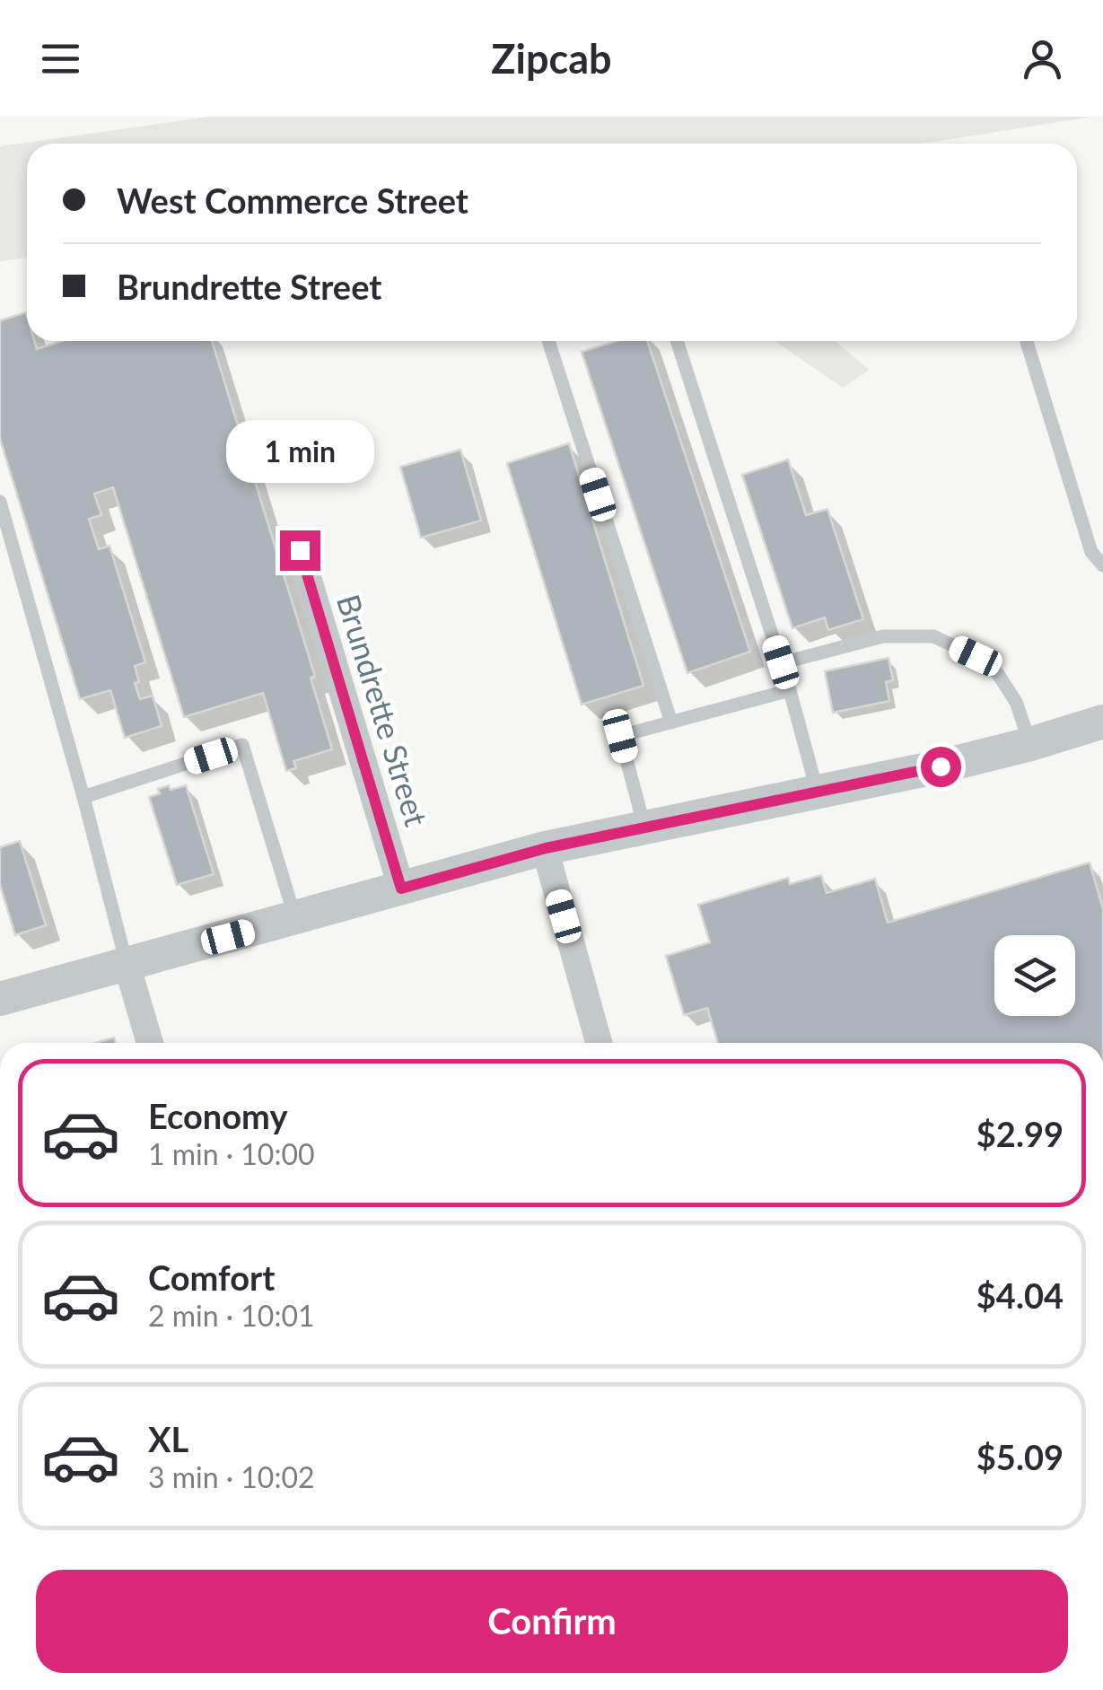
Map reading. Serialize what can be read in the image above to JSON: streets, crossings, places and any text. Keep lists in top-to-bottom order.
{
  "streets": {
    "street": ["Brundrette Street"]
  },
  "page": {
    "header": "Zipcab",
    "banner": ["West Commerce Street", "Brundrette Street"],
    "bubble": "1 min",
    "list": [
      {
        "name": "Economy",
        "note": "1 min · 10:00",
        "value": "$2.99"
      },
      {
        "name": "Comfort",
        "note": "2 min · 10:01",
        "value": "$4.04"
      },
      {
        "name": "XL",
        "note": "3 min · 10:02",
        "value": "$5.09"
      }
    ],
    "buttons": "Confirm"
  }
}
